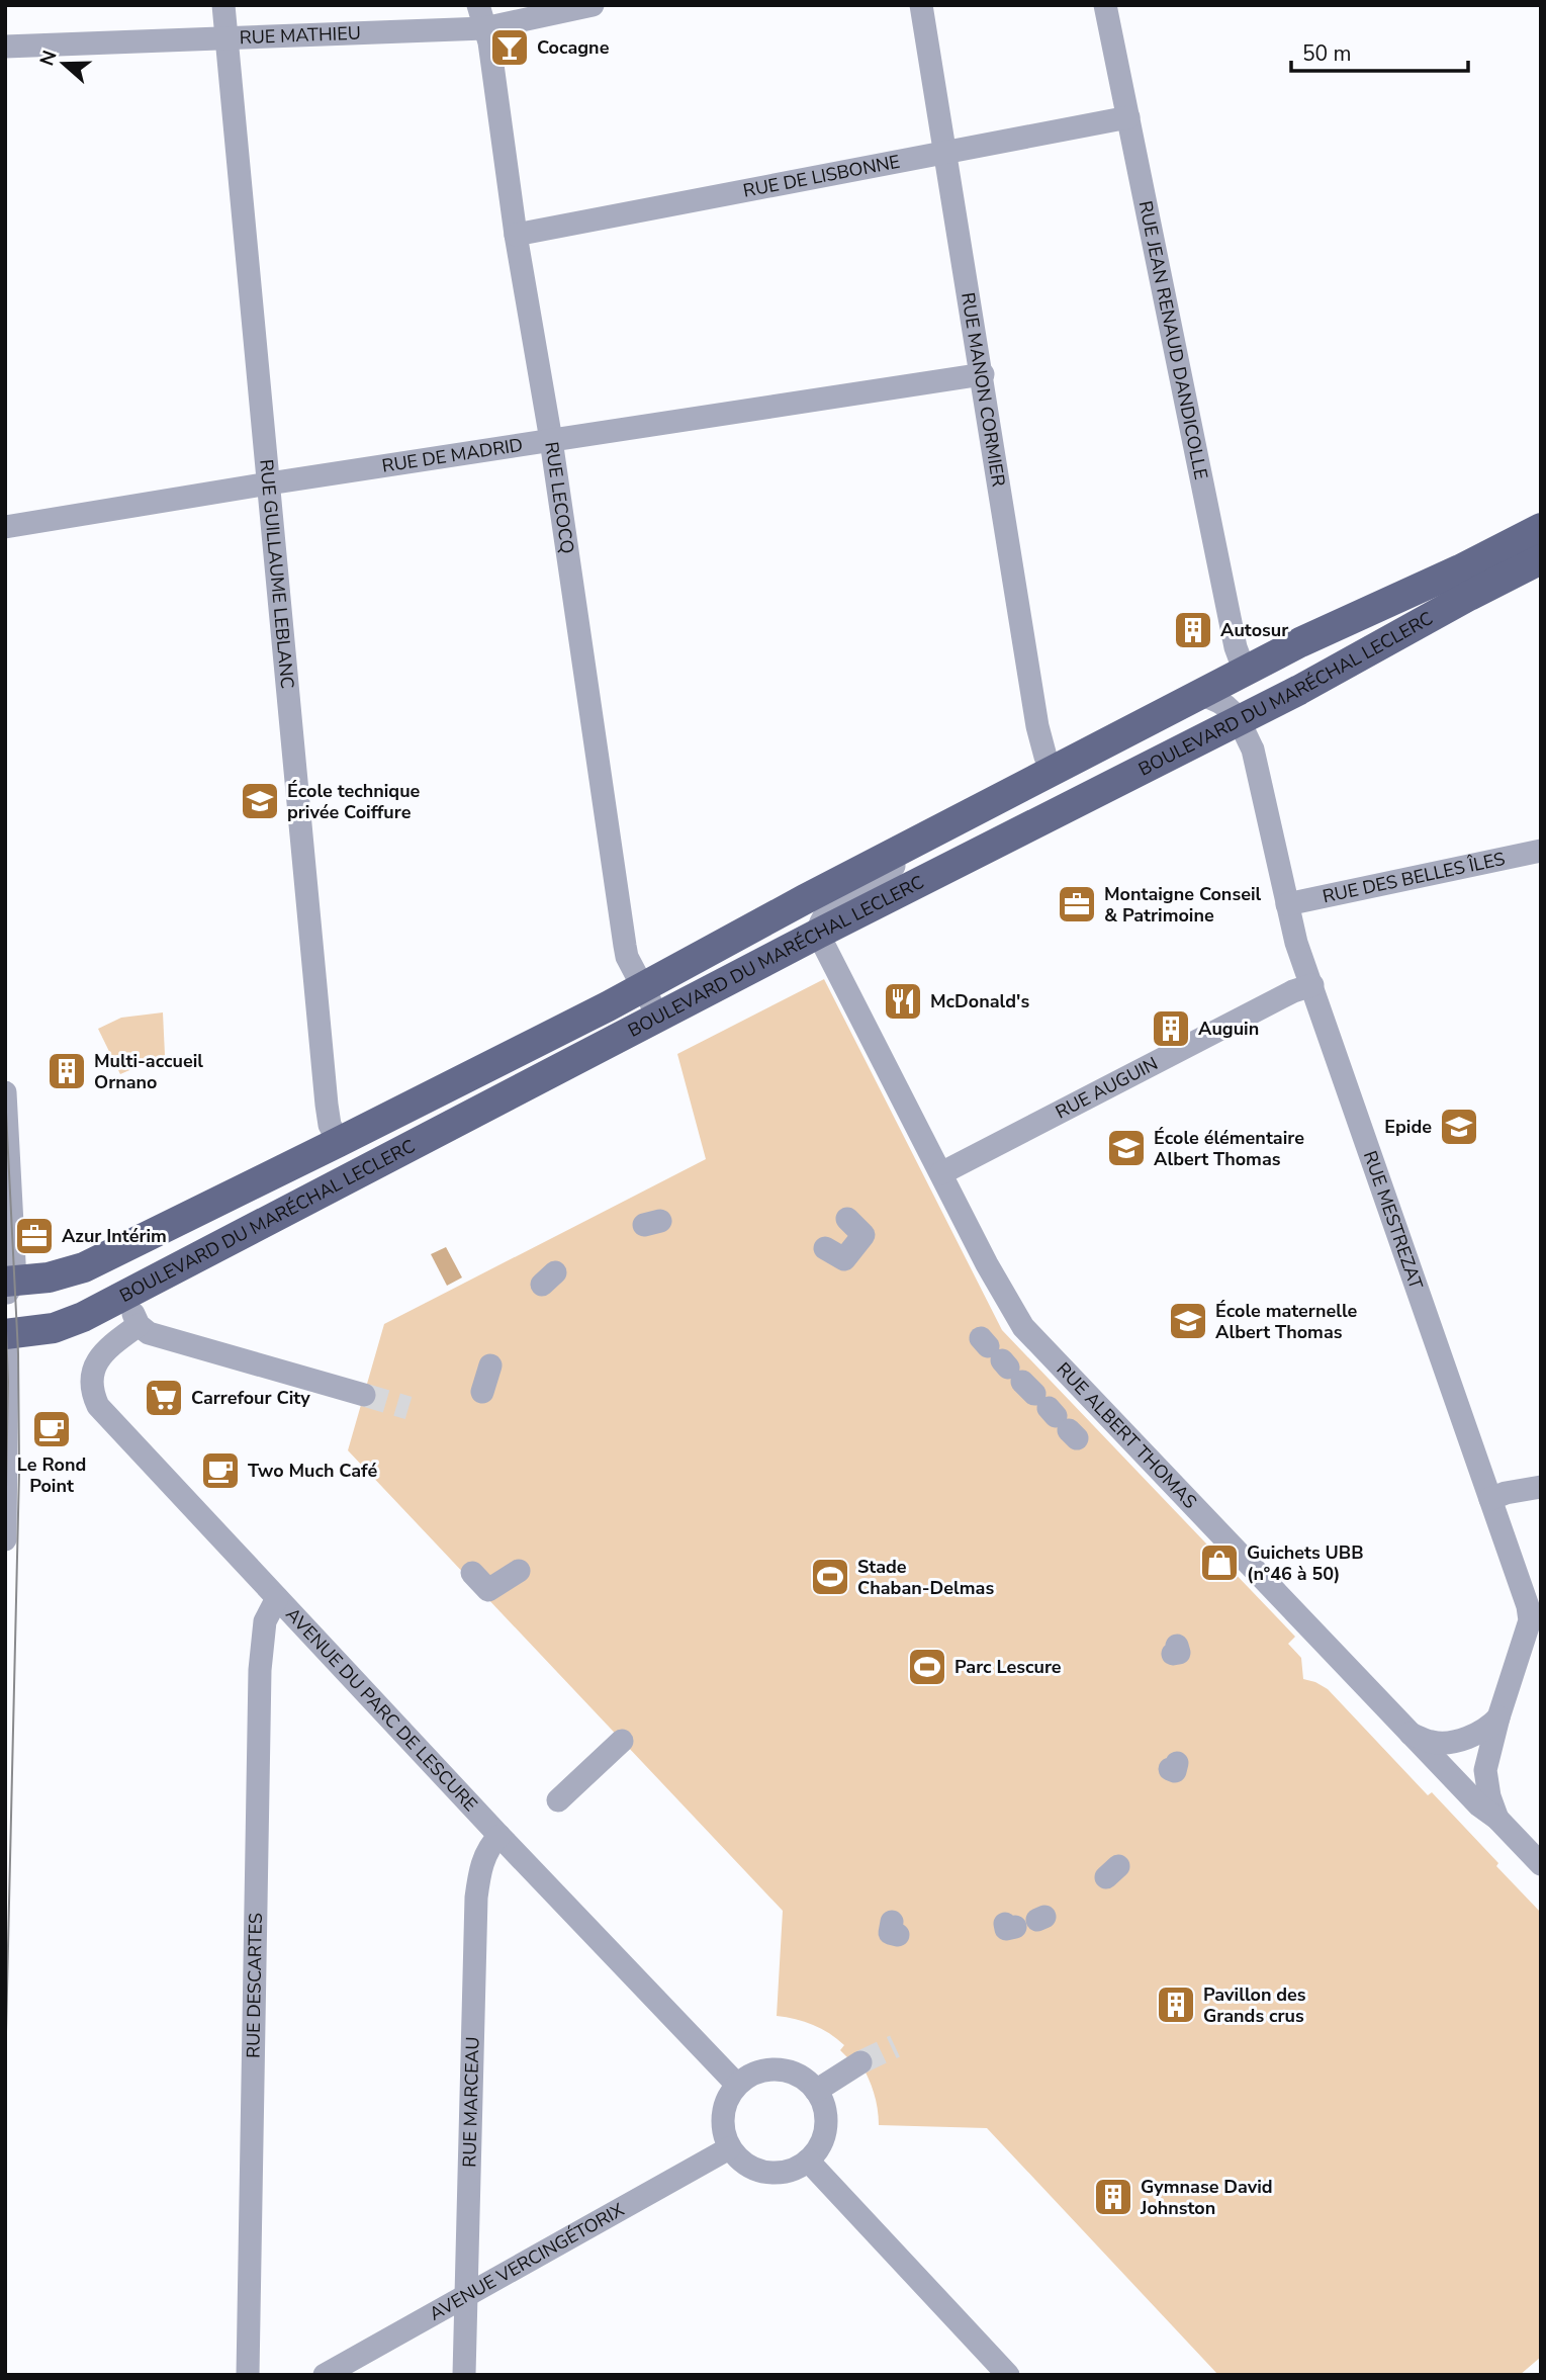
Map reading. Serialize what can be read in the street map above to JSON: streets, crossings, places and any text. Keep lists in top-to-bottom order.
{
  "streets": {
    "main road": ["BOULEVARD DU MARÉCHAL LECLERC"],
    "street": [
      "RUE MATHIEU",
      "RUE DE LISBONNE",
      "RUE JEAN RENAUD DANDICOLLE",
      "RUE MANON CORMIER",
      "RUE DE MADRID",
      "RUE LECOCQ",
      "RUE GUILLAUME LEBLANC",
      "RUE DES BELLES ÎLES",
      "RUE AUGUIN",
      "RUE MESTREZAT",
      "RUE ALBERT THOMAS",
      "AVENUE DU PARC DE LESCURE",
      "RUE DESCARTES",
      "RUE MARCEAU",
      "AVENUE VERCINGÉTORIX"
    ]
  },
  "crossings": [
    ["RUE MATHIEU", "RUE LECOCQ"],
    ["RUE MATHIEU", "RUE GUILLAUME LEBLANC"],
    ["RUE DE LISBONNE", "RUE JEAN RENAUD DANDICOLLE"],
    ["RUE DE LISBONNE", "RUE MANON CORMIER"],
    ["RUE DE LISBONNE", "RUE LECOCQ"],
    ["RUE JEAN RENAUD DANDICOLLE", "BOULEVARD DU MARÉCHAL LECLERC"],
    ["RUE MANON CORMIER", "RUE DE MADRID"],
    ["RUE MANON CORMIER", "BOULEVARD DU MARÉCHAL LECLERC"],
    ["RUE DE MADRID", "RUE LECOCQ"],
    ["RUE DE MADRID", "RUE GUILLAUME LEBLANC"],
    ["RUE LECOCQ", "BOULEVARD DU MARÉCHAL LECLERC"],
    ["RUE GUILLAUME LEBLANC", "BOULEVARD DU MARÉCHAL LECLERC"],
    ["BOULEVARD DU MARÉCHAL LECLERC", "RUE MESTREZAT"],
    ["BOULEVARD DU MARÉCHAL LECLERC", "RUE ALBERT THOMAS"],
    ["RUE DES BELLES ÎLES", "RUE MESTREZAT"],
    ["RUE AUGUIN", "RUE MESTREZAT"],
    ["RUE AUGUIN", "RUE ALBERT THOMAS"],
    ["RUE MESTREZAT", "RUE ALBERT THOMAS"],
    ["AVENUE DU PARC DE LESCURE", "RUE DESCARTES"],
    ["AVENUE DU PARC DE LESCURE", "RUE MARCEAU"],
    ["AVENUE DU PARC DE LESCURE", "AVENUE VERCINGÉTORIX"],
    ["RUE MARCEAU", "AVENUE VERCINGÉTORIX"]
  ],
  "places": {
    "bar": ["Cocagne"],
    "building": [
      "Autosur",
      "Auguin",
      "Multi-accueil Ornano",
      "Pavillon des Grands crus",
      "Gymnase David Johnston"
    ],
    "school or university": [
      "École technique privée Coiffure",
      "Epide",
      "École élémentaire Albert Thomas",
      "École maternelle Albert Thomas"
    ],
    "office": ["Montaigne Conseil & Patrimoine", "Azur Intérim"],
    "restaurant": ["McDonald's"],
    "supermarket": ["Carrefour City"],
    "cafe": ["Le Rond Point", "Two Much Café"],
    "shop": ["Guichets UBB (n°46 à 50)"],
    "sports": ["Stade Chaban-Delmas", "Parc Lescure"]
  },
  "scale_bar": "50 m",
  "north": "left"
}
